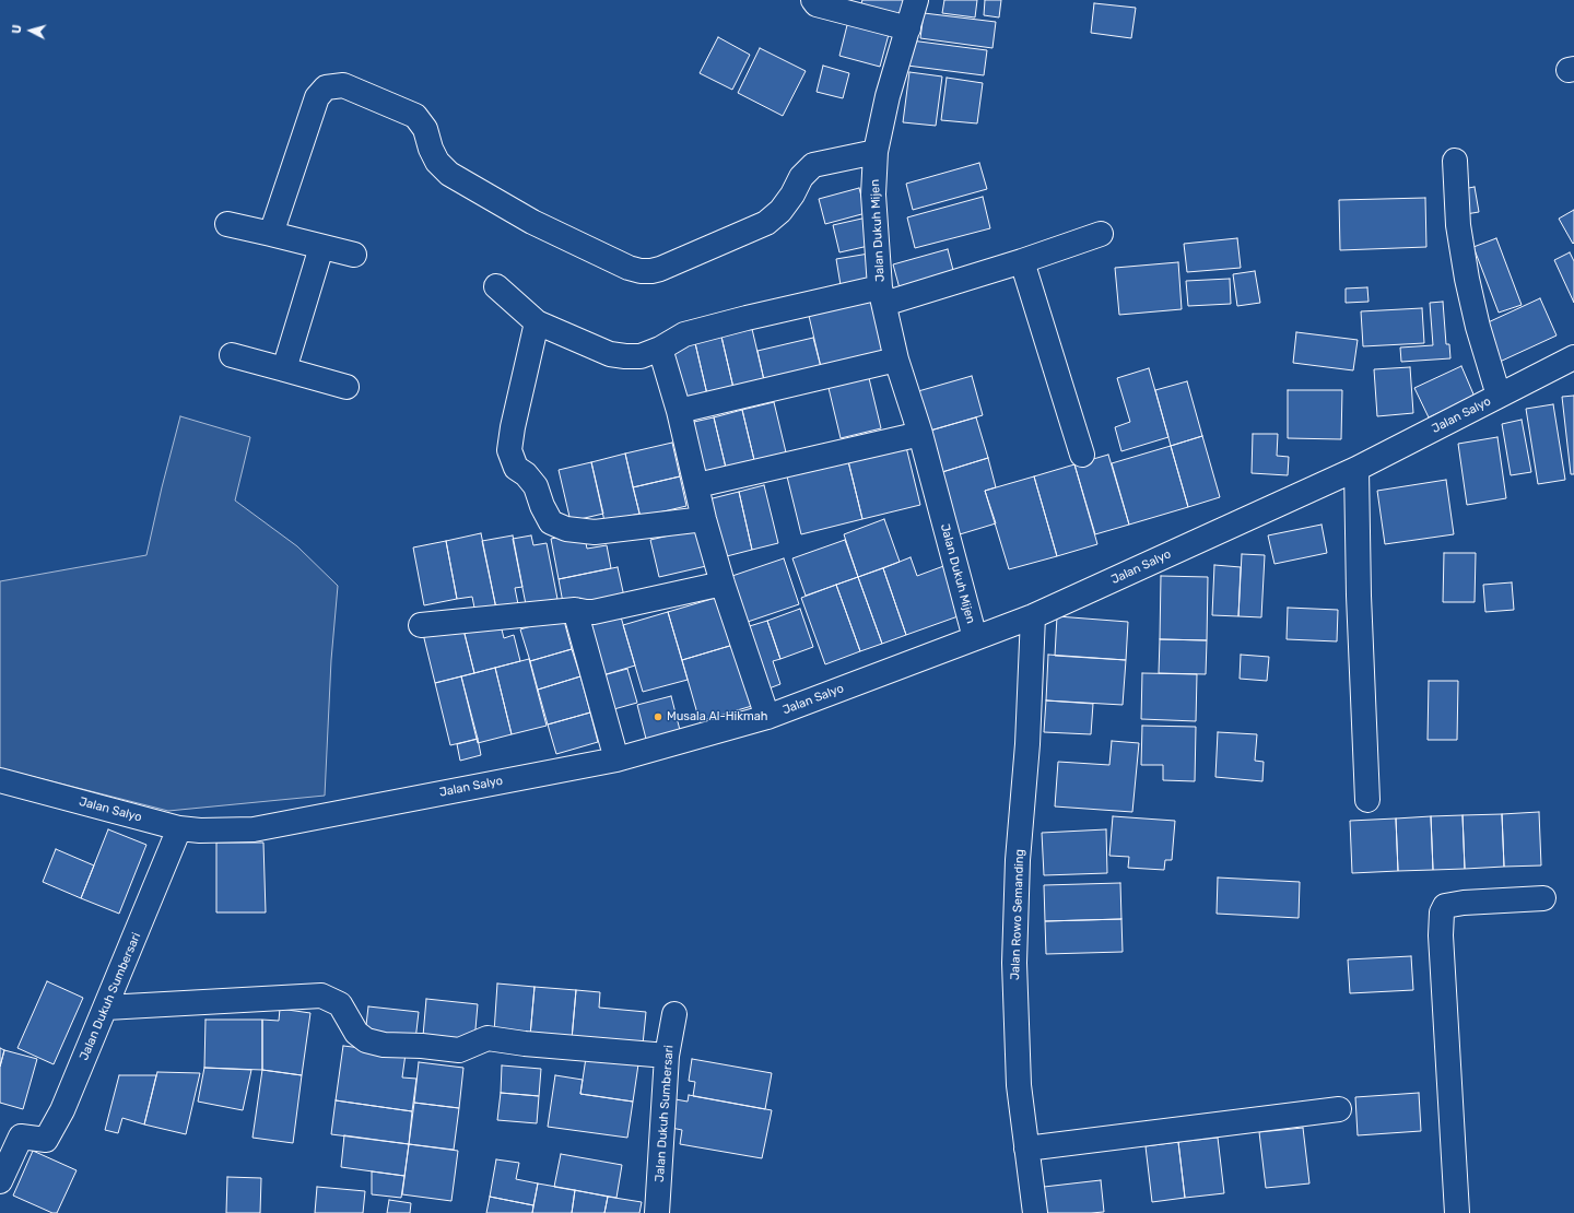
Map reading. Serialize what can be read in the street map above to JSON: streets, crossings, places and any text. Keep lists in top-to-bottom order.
{
  "streets": {
    "street": [
      "Jalan Dukuh Mijen",
      "Jalan Salyo",
      "Jalan Rowo Semanding",
      "Jalan Dukuh Sumbersari"
    ]
  },
  "crossings": [
    ["Jalan Dukuh Mijen", "Jalan Salyo"],
    ["Jalan Salyo", "Jalan Rowo Semanding"],
    ["Jalan Salyo", "Jalan Dukuh Sumbersari"]
  ],
  "places": ["Musala Al-Hikmah"],
  "north": "left"
}
